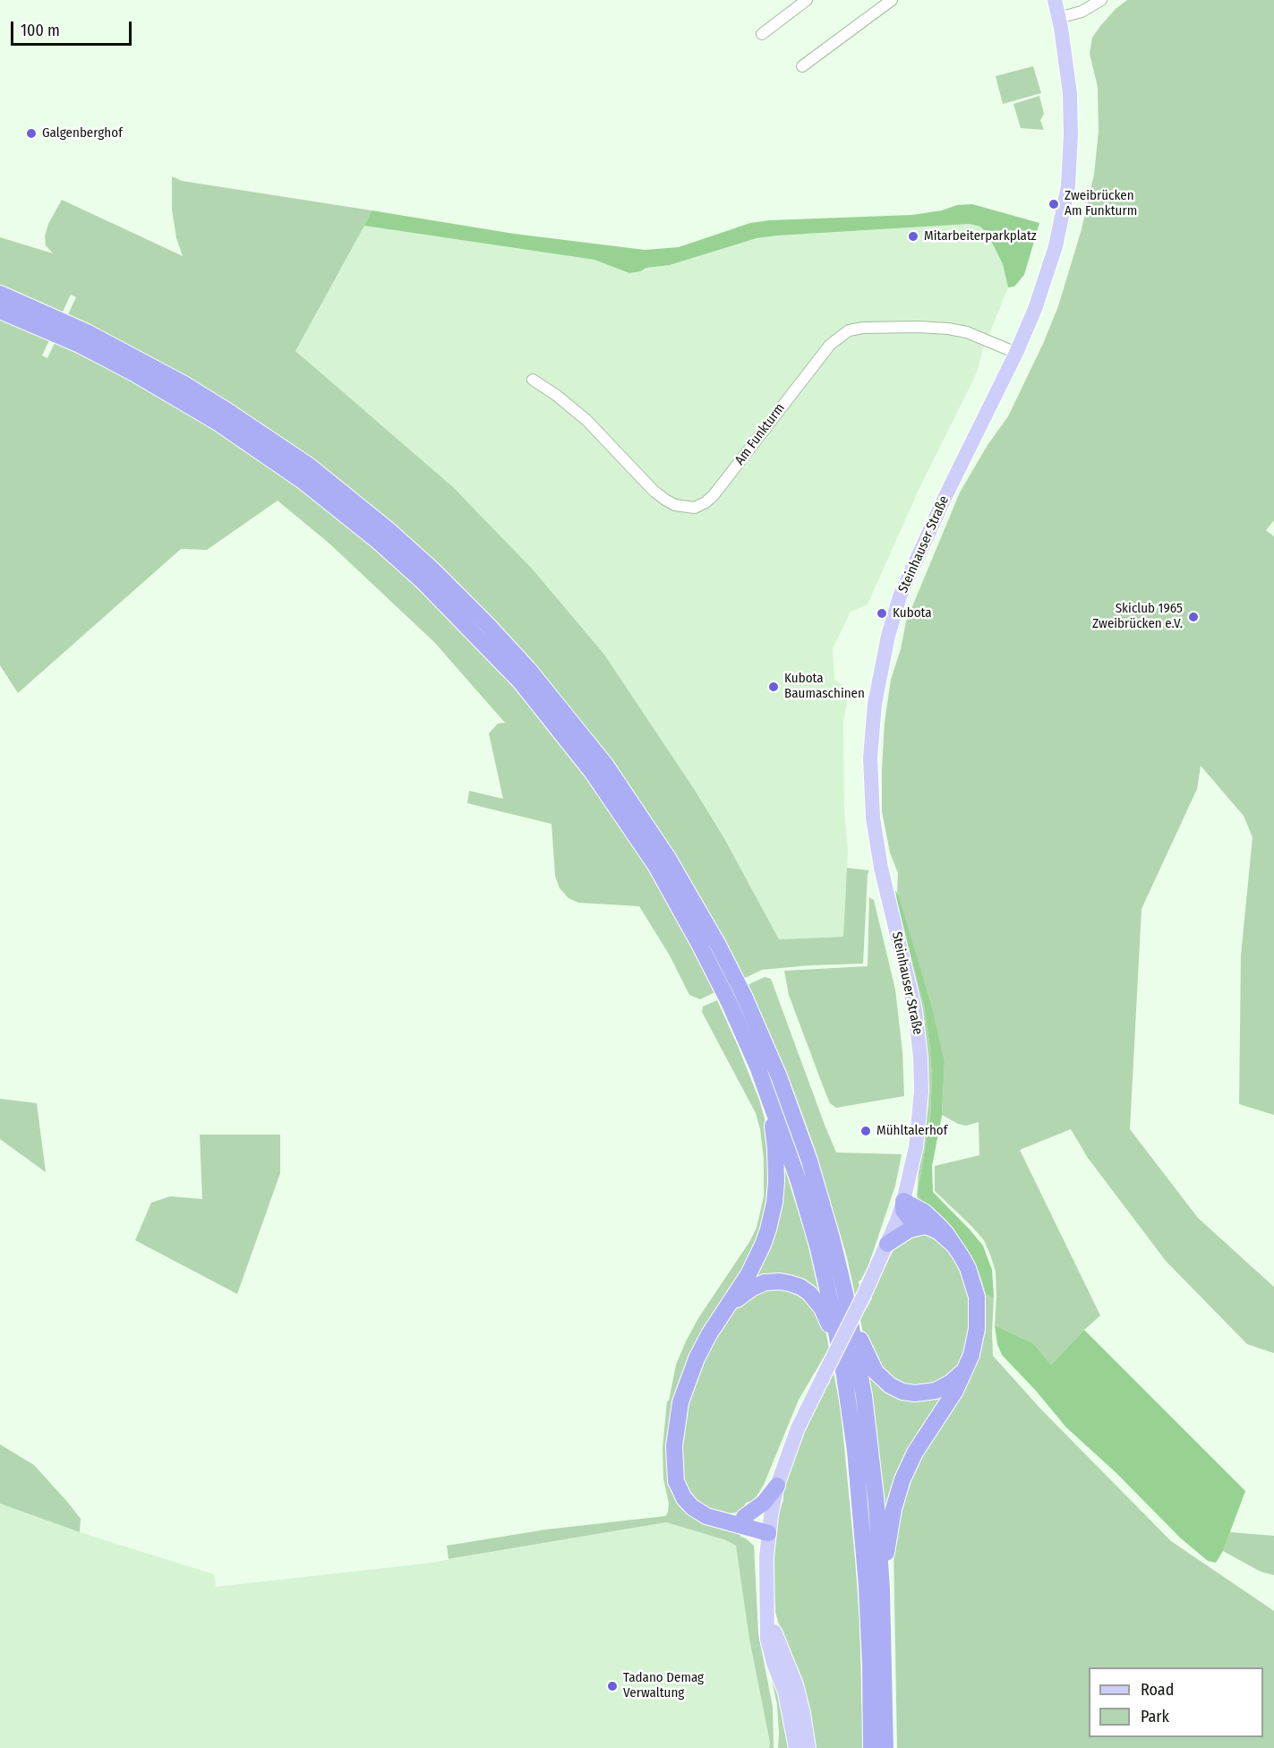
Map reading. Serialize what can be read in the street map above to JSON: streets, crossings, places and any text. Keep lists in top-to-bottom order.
{
  "streets": {
    "main road": ["Steinhauser Straße"],
    "street": ["Am Funkturm"]
  },
  "crossings": [
    ["Am Funkturm", "Steinhauser Straße"]
  ],
  "places": [
    "Galgenberghof",
    "Zweibrücken Am Funkturm",
    "Mitarbeiterparkplatz",
    "Kubota",
    "Skiclub 1965 Zweibrücken e.V.",
    "Kubota Baumaschinen",
    "Mühltalerhof",
    "Tadano Demag Verwaltung"
  ],
  "legend": ["Road", "Park"],
  "scale_bar": "100 m"
}
